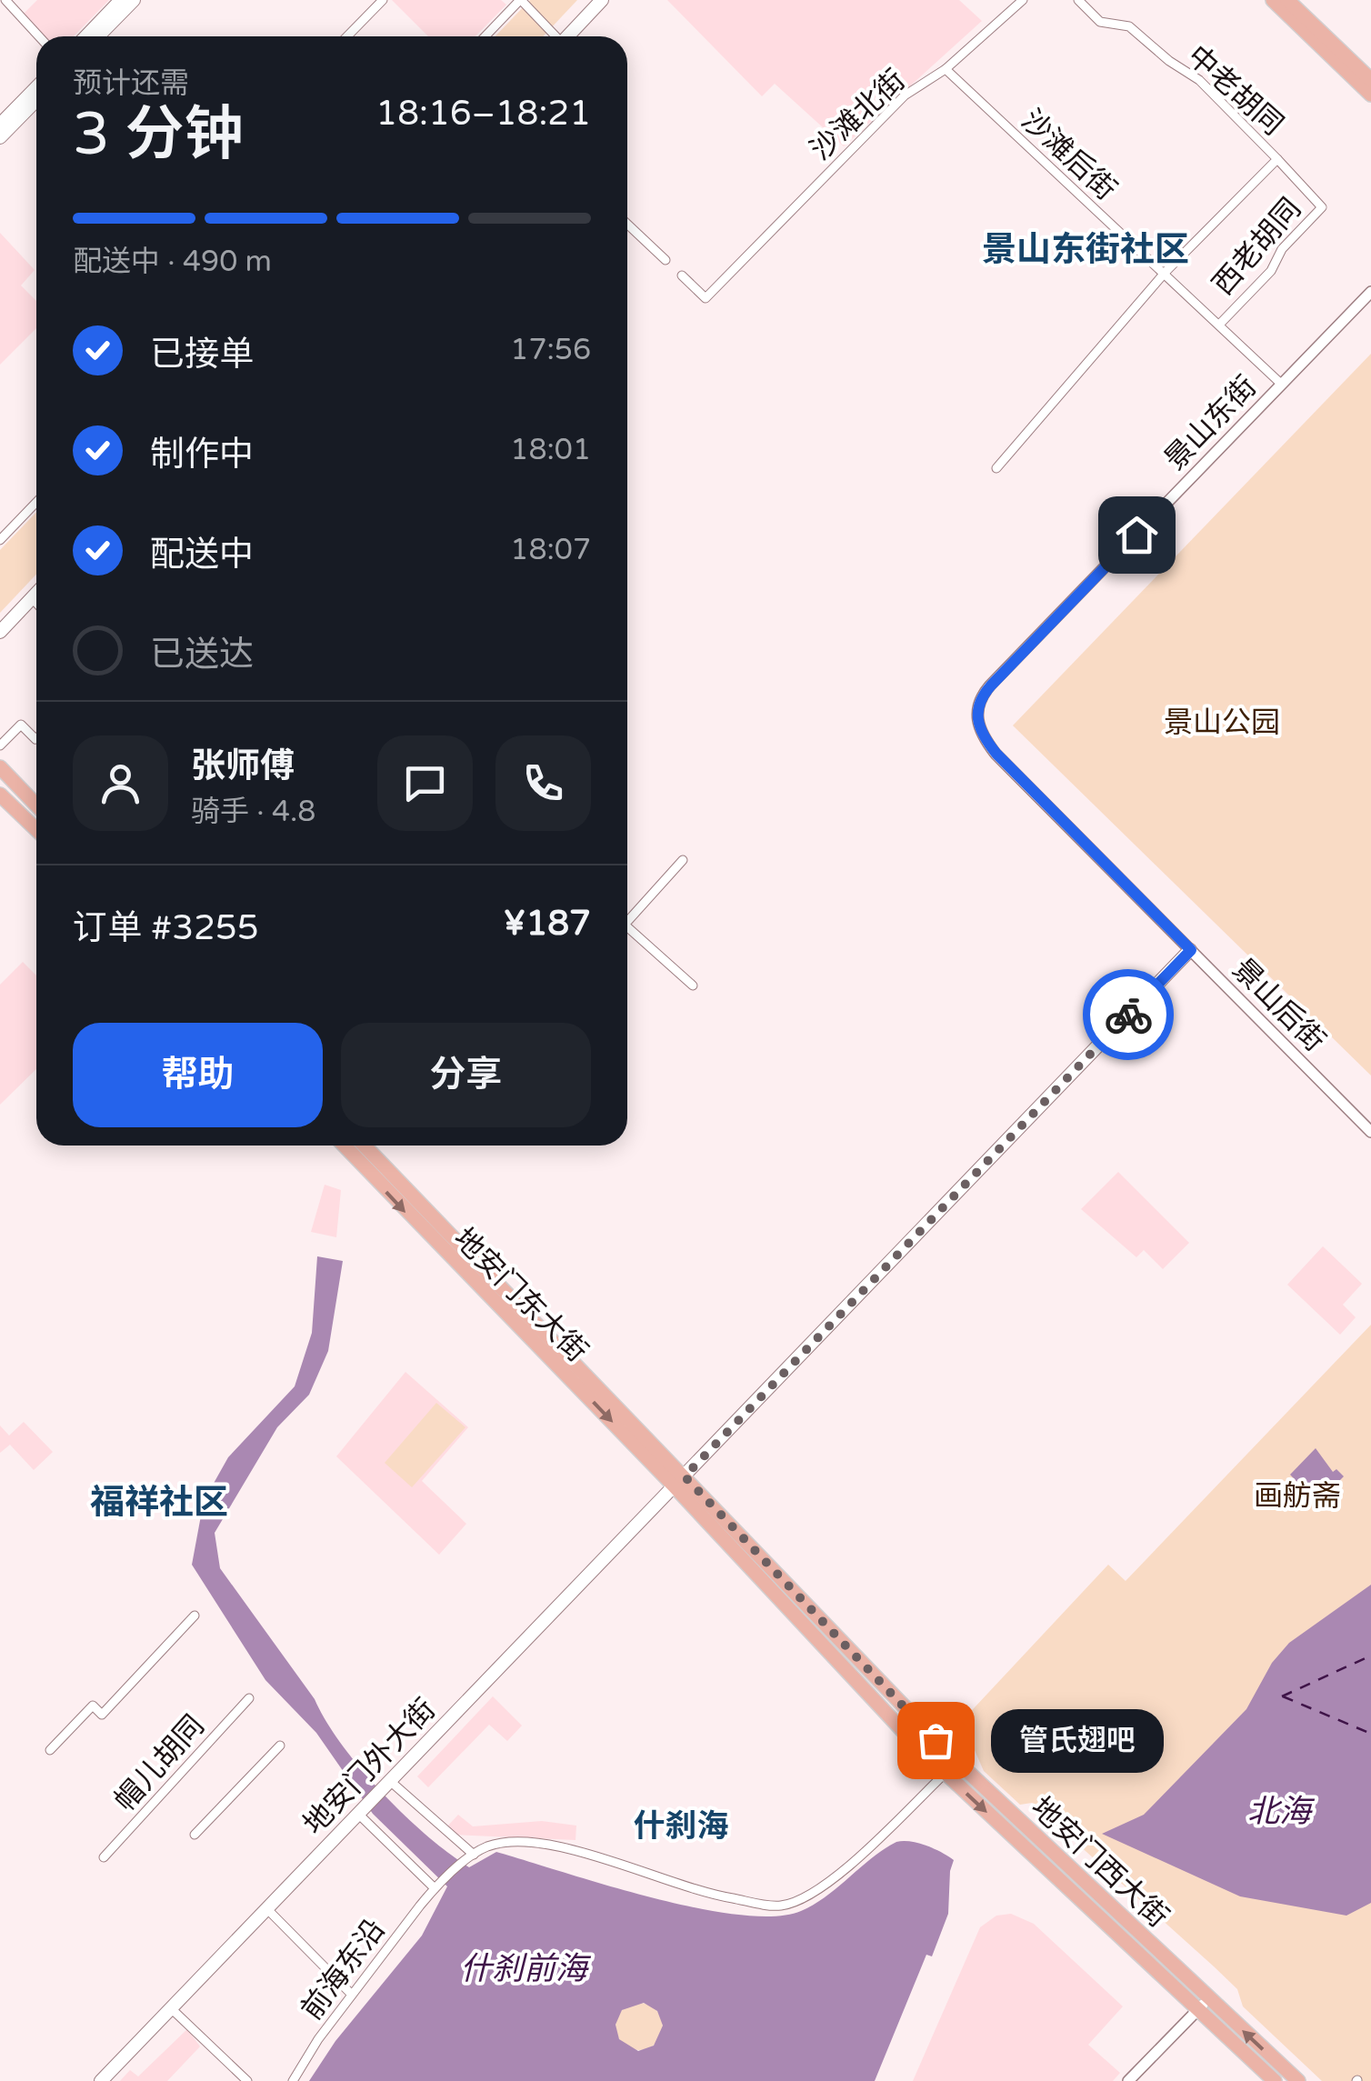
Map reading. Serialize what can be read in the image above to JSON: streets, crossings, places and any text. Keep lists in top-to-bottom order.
{
  "streets": {
    "main road": ["地安门东大街", "地安门外大街", "地安门西大街"],
    "street": [
      "中老胡同",
      "沙滩北街",
      "沙滩后街",
      "西老胡同",
      "景山东街",
      "景山后街",
      "帽儿胡同",
      "前海东沿"
    ]
  },
  "crossings": [
    ["中老胡同", "沙滩后街"],
    ["中老胡同", "西老胡同"],
    ["沙滩北街", "沙滩后街"],
    ["沙滩后街", "西老胡同"],
    ["沙滩后街", "景山东街"],
    ["景山东街", "景山后街"],
    ["景山后街", "地安门外大街"],
    ["地安门东大街", "地安门外大街"],
    ["地安门东大街", "地安门西大街"],
    ["地安门外大街", "地安门西大街"]
  ],
  "districts": ["景山东街社区", "福祥社区", "什刹海"],
  "water": ["北海", "什刹前海"],
  "parks": ["景山公园", "画舫斋"],
  "places": ["管氏翅吧"],
  "page": {
    "heading": ["3 分钟", "预计还需", "18:16–18:21"],
    "panel": [
      "张师傅",
      "骑手 · 4.8",
      "订单 #3255",
      "¥187"
    ],
    "bar": "配送中 · 490 m",
    "list": [
      ["已接单", "17:56"],
      ["制作中", "18:01"],
      ["配送中", "18:07"],
      "已送达"
    ],
    "buttons": ["帮助", "分享"],
    "bubble": "管氏翅吧"
  }
}
